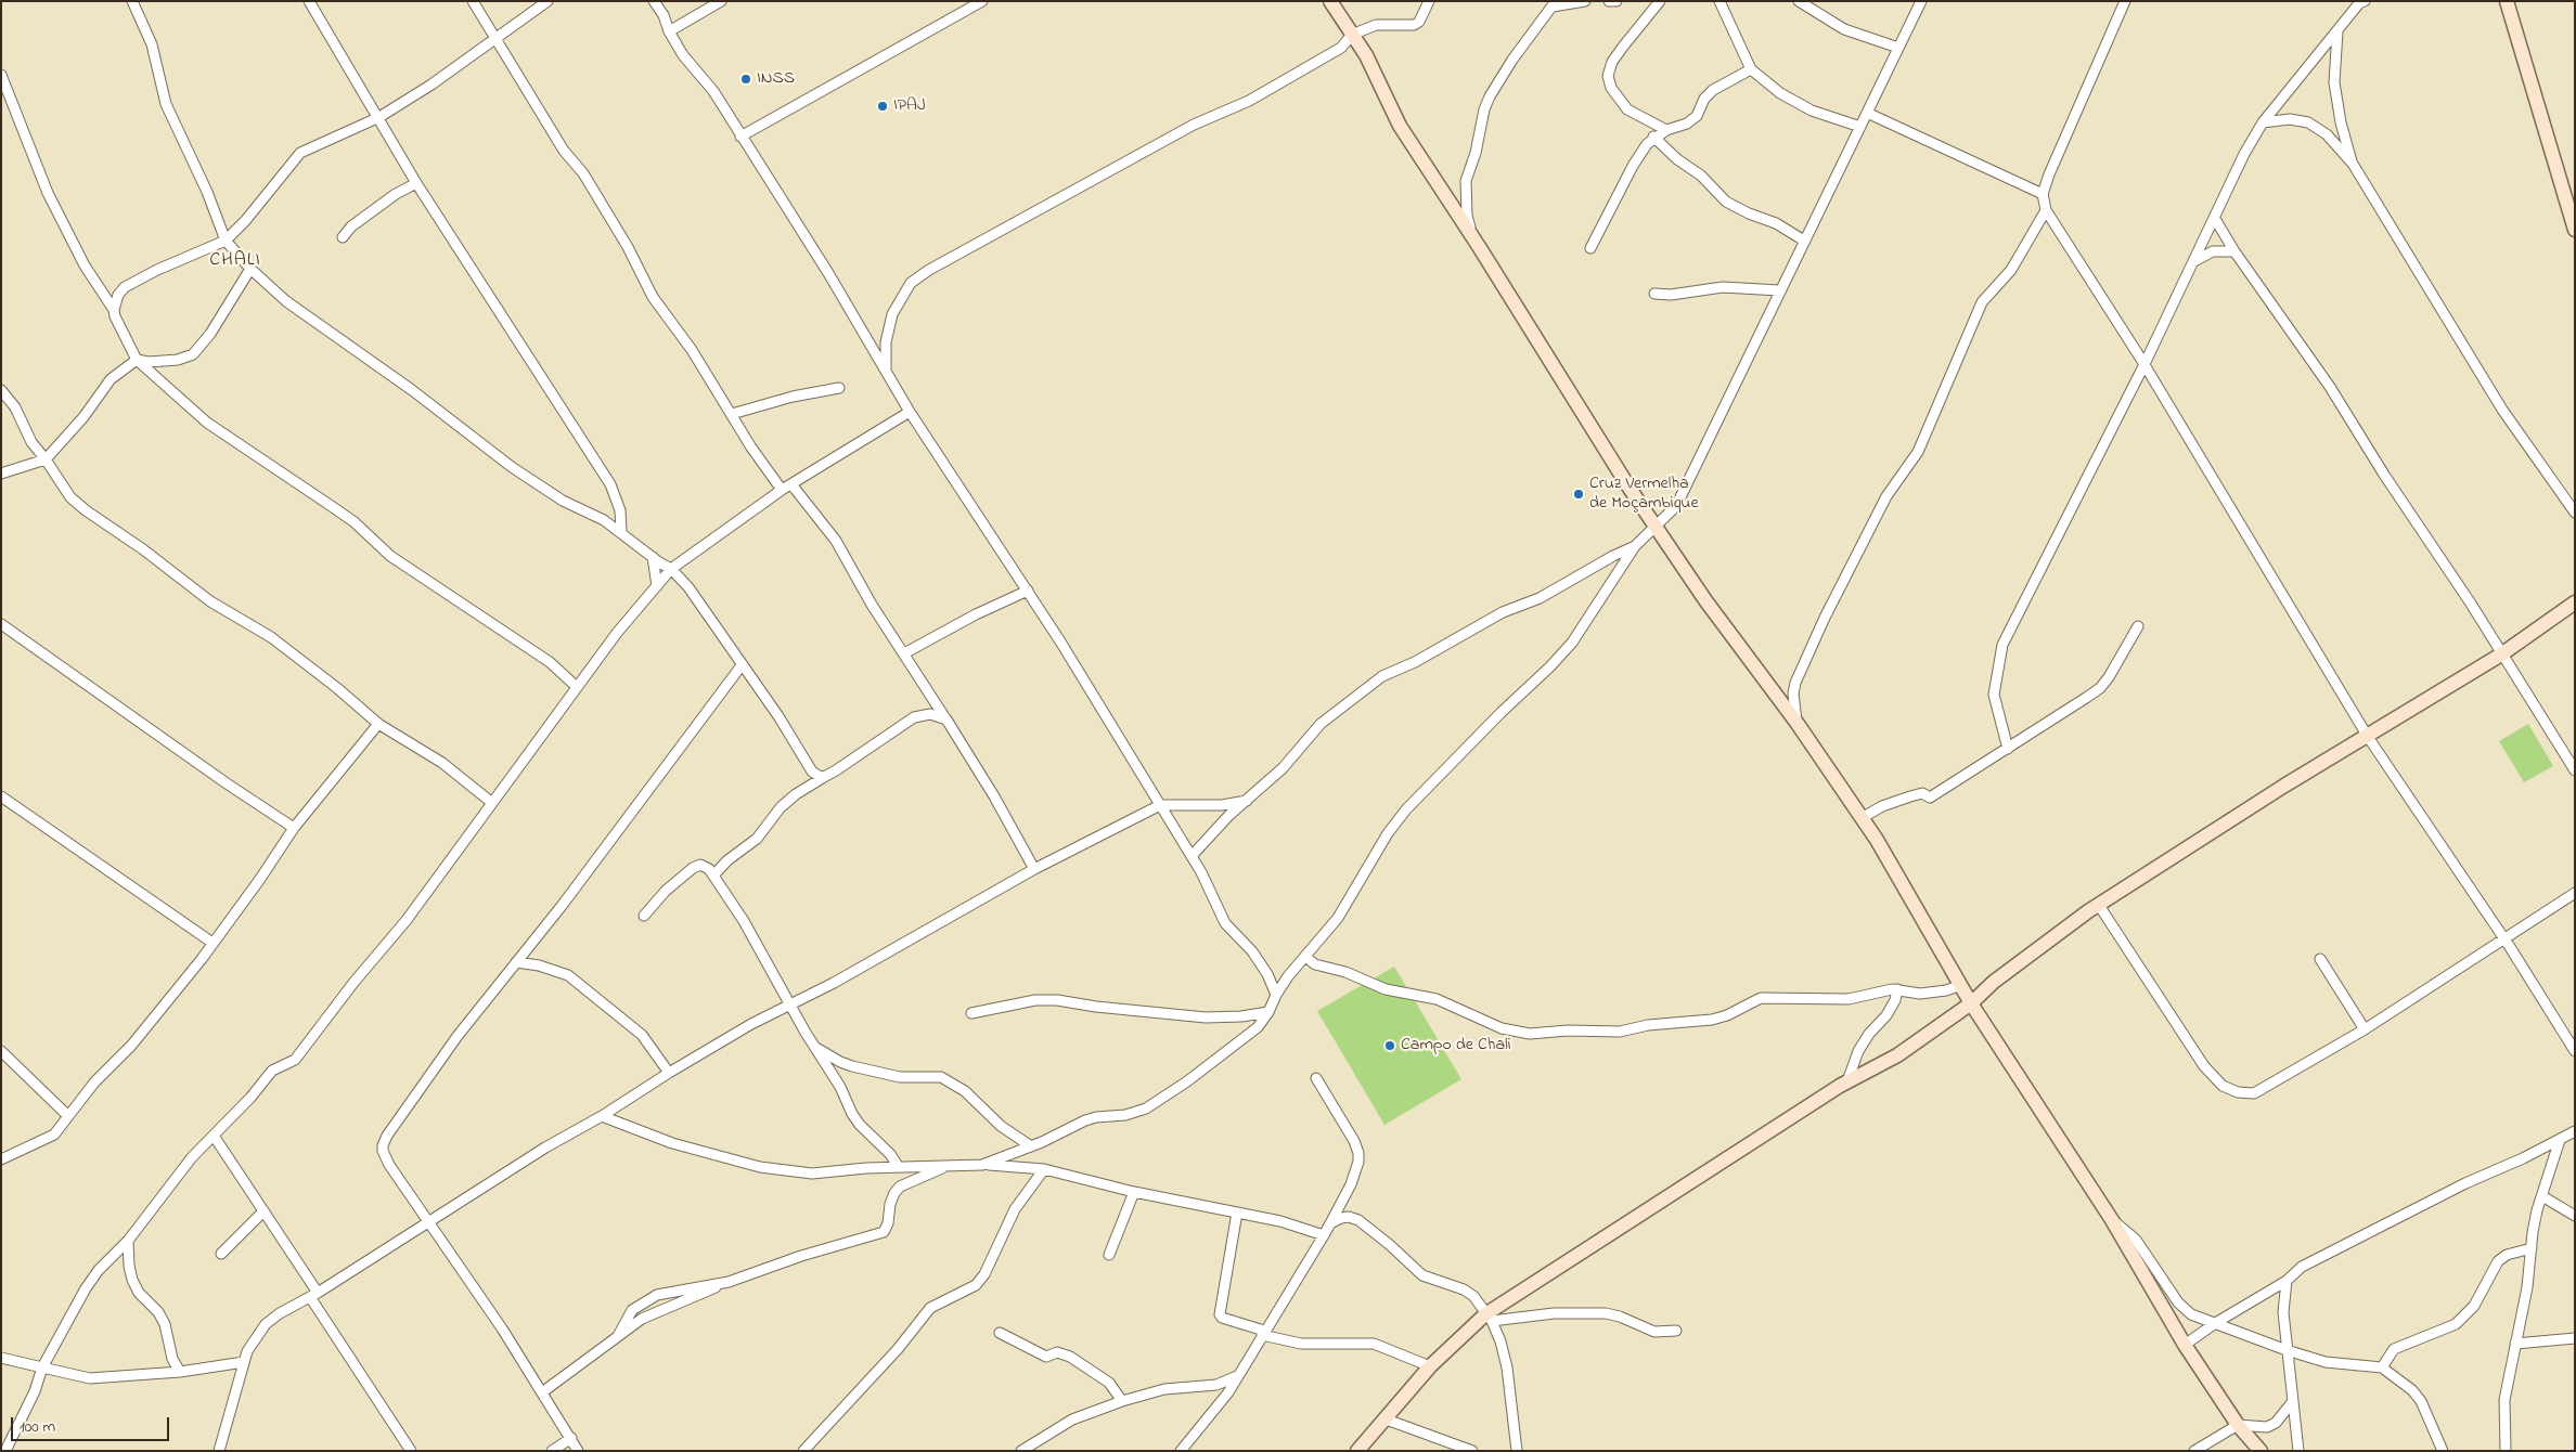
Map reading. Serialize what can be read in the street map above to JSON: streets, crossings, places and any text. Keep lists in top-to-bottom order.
{
  "districts": ["CHALI"],
  "places": [
    "INSS",
    "IPAJ",
    "Cruz Vermelha de Moçambique",
    "Campo de Chali"
  ],
  "scale_bar": "100 m"
}
